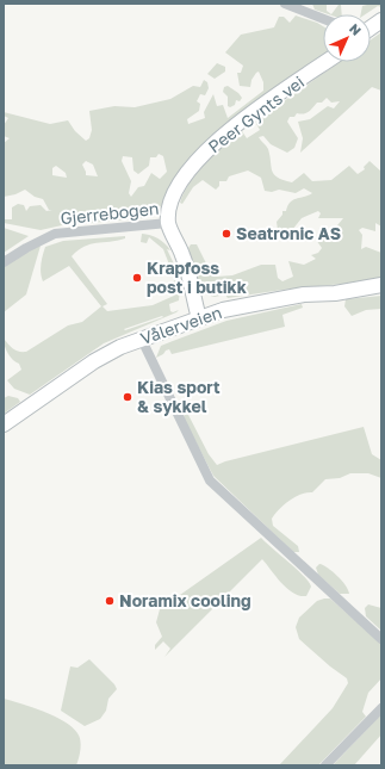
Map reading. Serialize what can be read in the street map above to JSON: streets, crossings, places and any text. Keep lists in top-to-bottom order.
{
  "streets": {
    "street": ["Peer Gynts vei", "Gjerrebogen", "Vålerveien"]
  },
  "crossings": [
    ["Peer Gynts vei", "Gjerrebogen"],
    ["Peer Gynts vei", "Vålerveien"]
  ],
  "places": [
    "Seatronic AS",
    "Krapfoss post i butikk",
    "Kias sport & sykkel",
    "Noramix cooling"
  ],
  "north": "top right"
}
